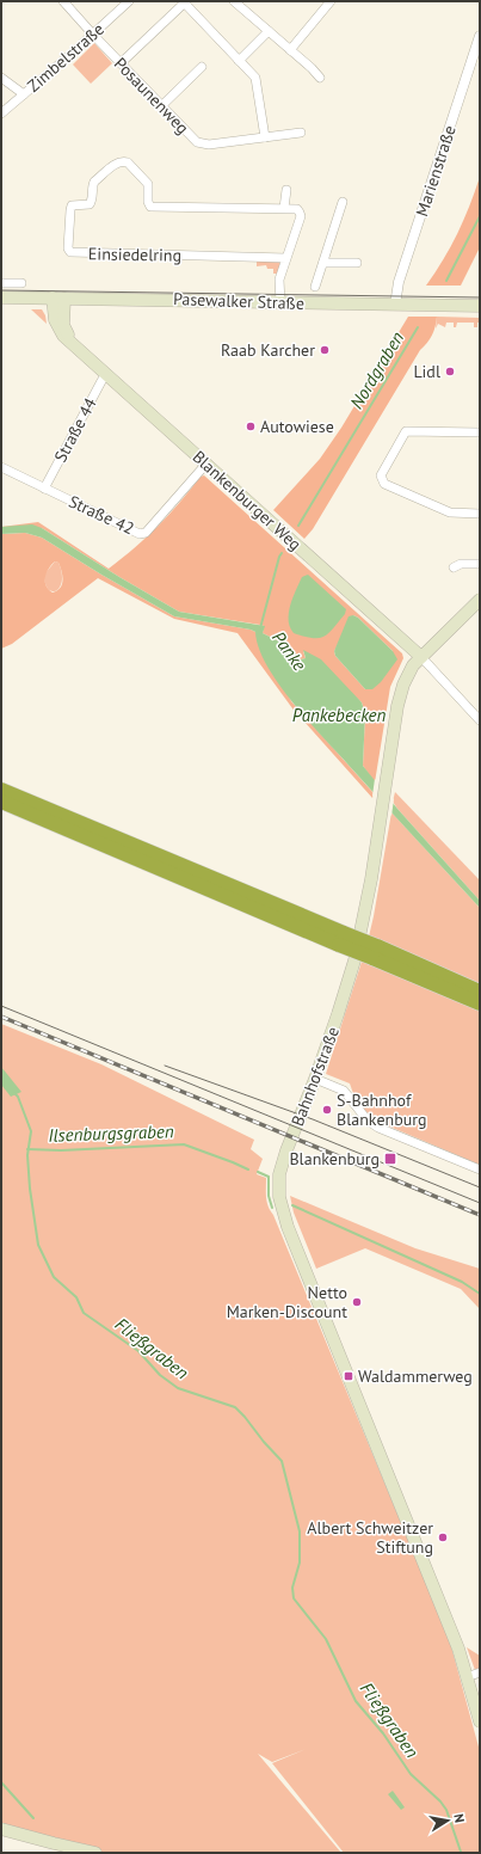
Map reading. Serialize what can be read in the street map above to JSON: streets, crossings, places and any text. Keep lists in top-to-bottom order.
{
  "streets": {
    "main road": ["Pasewalker Straße", "Blankenburger Weg", "Bahnhofstraße"],
    "street": [
      "Zimbelstraße",
      "Posaunenweg",
      "Marienstraße",
      "Einsiedelring",
      "Straße 44",
      "Straße 42"
    ]
  },
  "crossings": [
    ["Zimbelstraße", "Posaunenweg"],
    ["Marienstraße", "Pasewalker Straße"],
    ["Pasewalker Straße", "Blankenburger Weg"],
    ["Straße 44", "Blankenburger Weg"],
    ["Straße 44", "Straße 42"],
    ["Blankenburger Weg", "Straße 42"],
    ["Blankenburger Weg", "Bahnhofstraße"]
  ],
  "water": [
    "Nordgraben",
    "Panke",
    "Pankebecken",
    "Ilsenburgsgraben",
    "Fließgraben"
  ],
  "places": {
    "other": [
      "Raab Karcher",
      "Lidl",
      "Autowiese",
      "S-Bahnhof Blankenburg",
      "Netto Marken-Discount",
      "Albert Schweitzer Stiftung"
    ],
    "transit": ["Blankenburg", "Waldammerweg"]
  },
  "north": "right"
}
